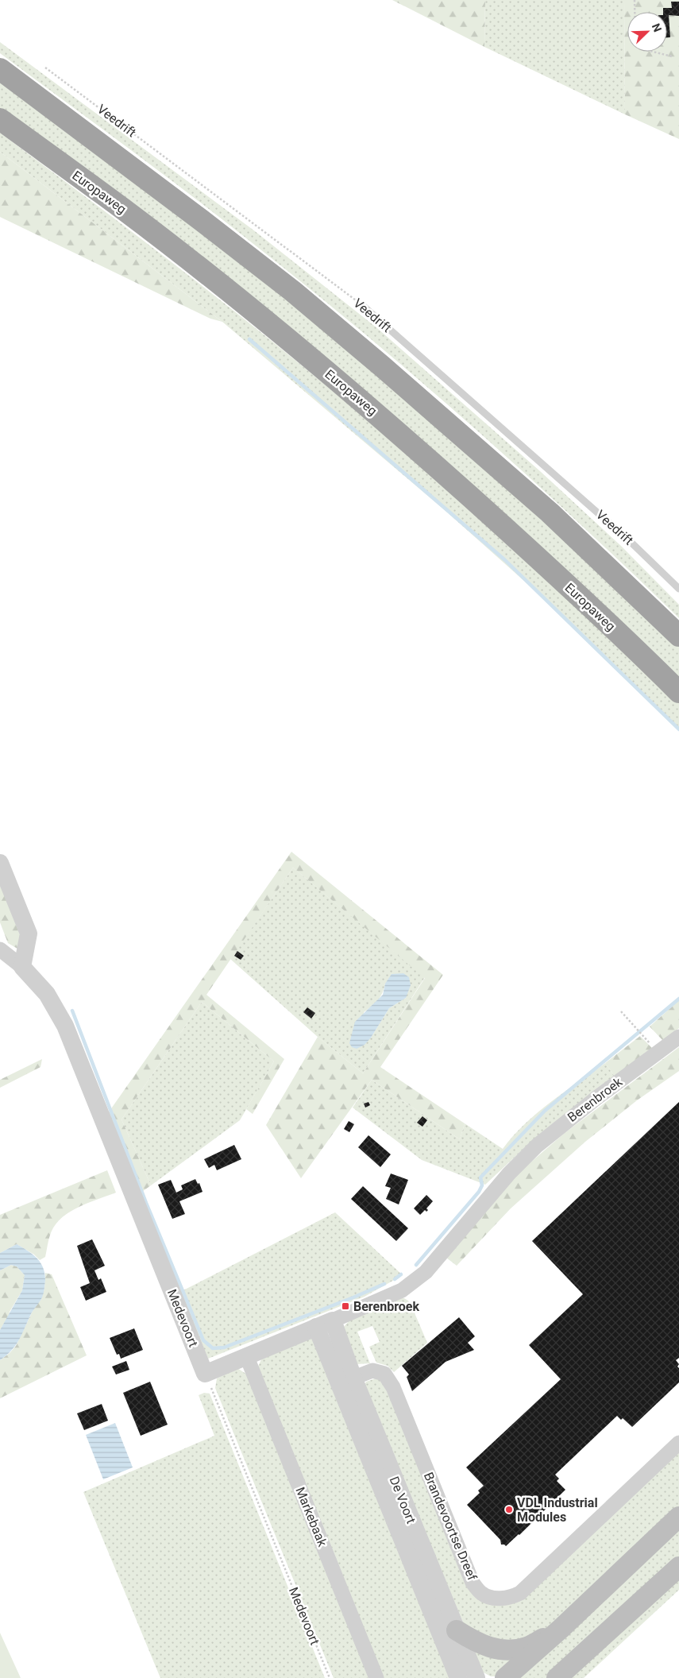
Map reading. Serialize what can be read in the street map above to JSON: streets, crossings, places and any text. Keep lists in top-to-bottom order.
{
  "streets": {
    "highway": ["Europaweg"],
    "street": [
      "Berenbroek",
      "Medevoort",
      "De Voort",
      "Markebaak",
      "Brandevoortse Dreef"
    ],
    "lane": ["Veedrift"]
  },
  "crossings": [
    ["Berenbroek", "Medevoort"],
    ["Berenbroek", "De Voort"],
    ["Berenbroek", "Markebaak"],
    ["De Voort", "Brandevoortse Dreef"]
  ],
  "places": {
    "transit": ["Berenbroek"],
    "other": ["VDL Industrial Modules"]
  },
  "north": "top right"
}
